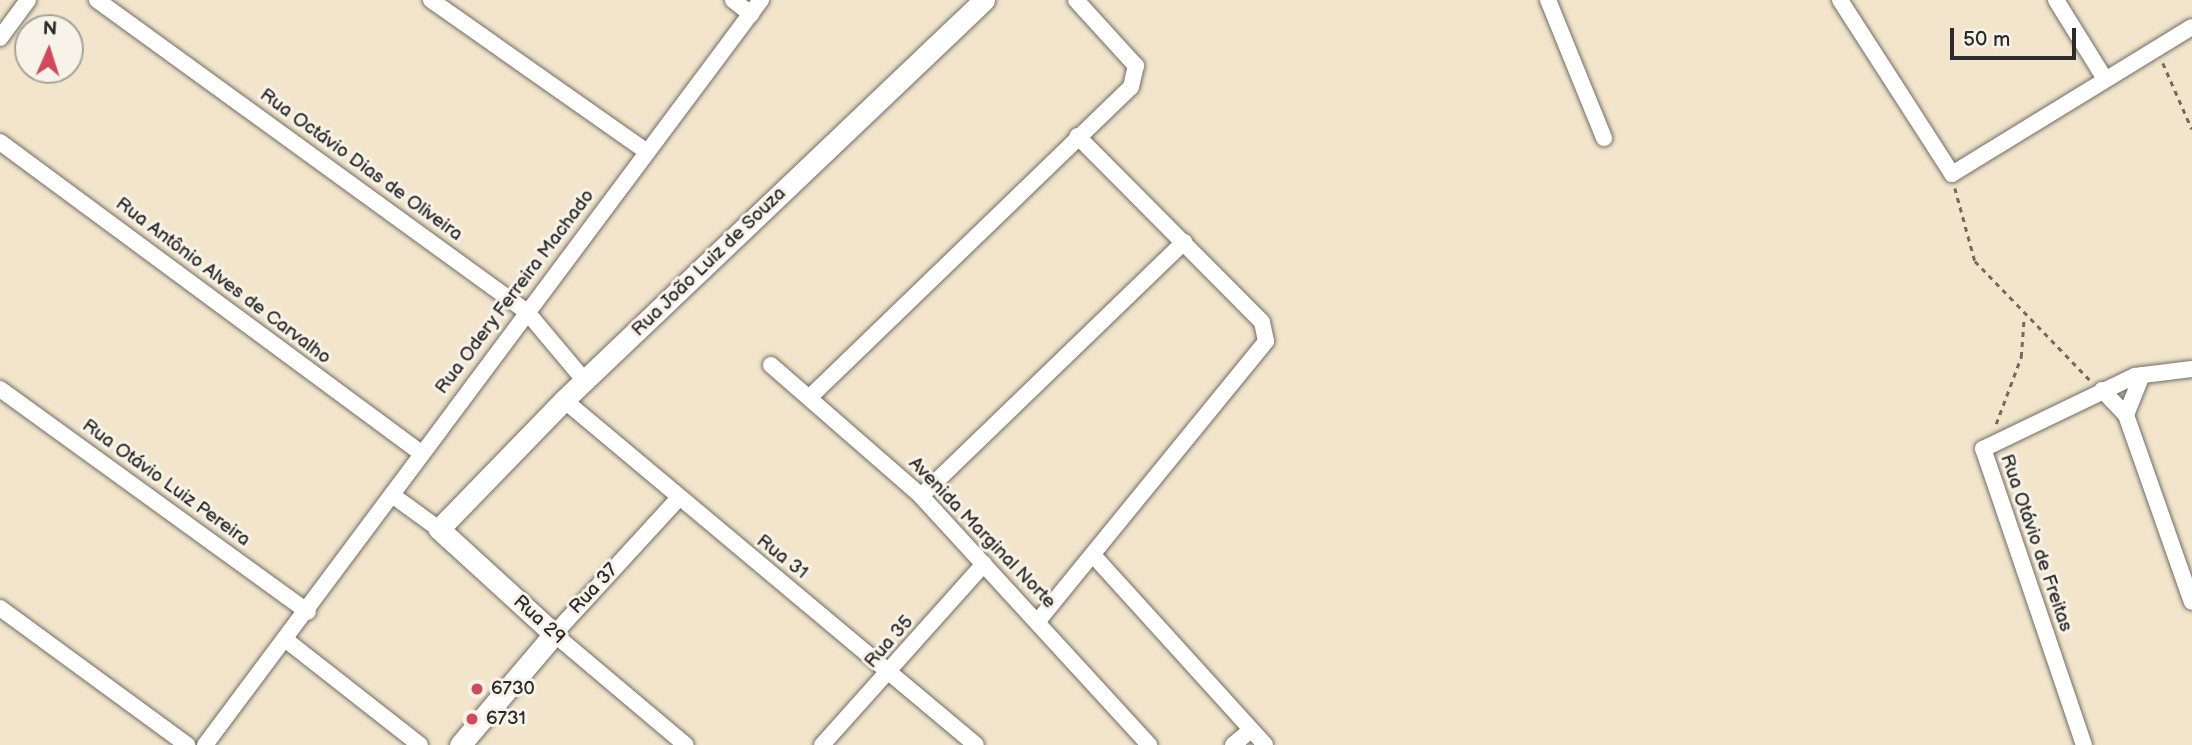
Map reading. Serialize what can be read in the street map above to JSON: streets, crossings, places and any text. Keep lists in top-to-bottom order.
{
  "streets": {
    "street": [
      "Rua Octávio Dias de Oliveira",
      "Rua João Luiz de Souza",
      "Rua Antônio Alves de Carvalho",
      "Rua Odery Ferreira Machado",
      "Rua Otávio Luiz Pereira",
      "Avenida Marginal Norte",
      "Rua Otávio de Freitas",
      "Rua 31",
      "Rua 37",
      "Rua 29",
      "Rua 35"
    ]
  },
  "crossings": [
    ["Rua Octávio Dias de Oliveira", "Rua João Luiz de Souza"],
    ["Rua Octávio Dias de Oliveira", "Rua Odery Ferreira Machado"],
    ["Rua João Luiz de Souza", "Rua 31"],
    ["Rua João Luiz de Souza", "Rua 29"],
    ["Rua Antônio Alves de Carvalho", "Rua Odery Ferreira Machado"],
    ["Rua Odery Ferreira Machado", "Rua Otávio Luiz Pereira"],
    ["Rua Odery Ferreira Machado", "Rua 29"],
    ["Avenida Marginal Norte", "Rua 35"],
    ["Rua 31", "Rua 37"],
    ["Rua 31", "Rua 35"],
    ["Rua 37", "Rua 29"]
  ],
  "places": ["6730", "6731"],
  "scale_bar": "50 m",
  "north": "top"
}
